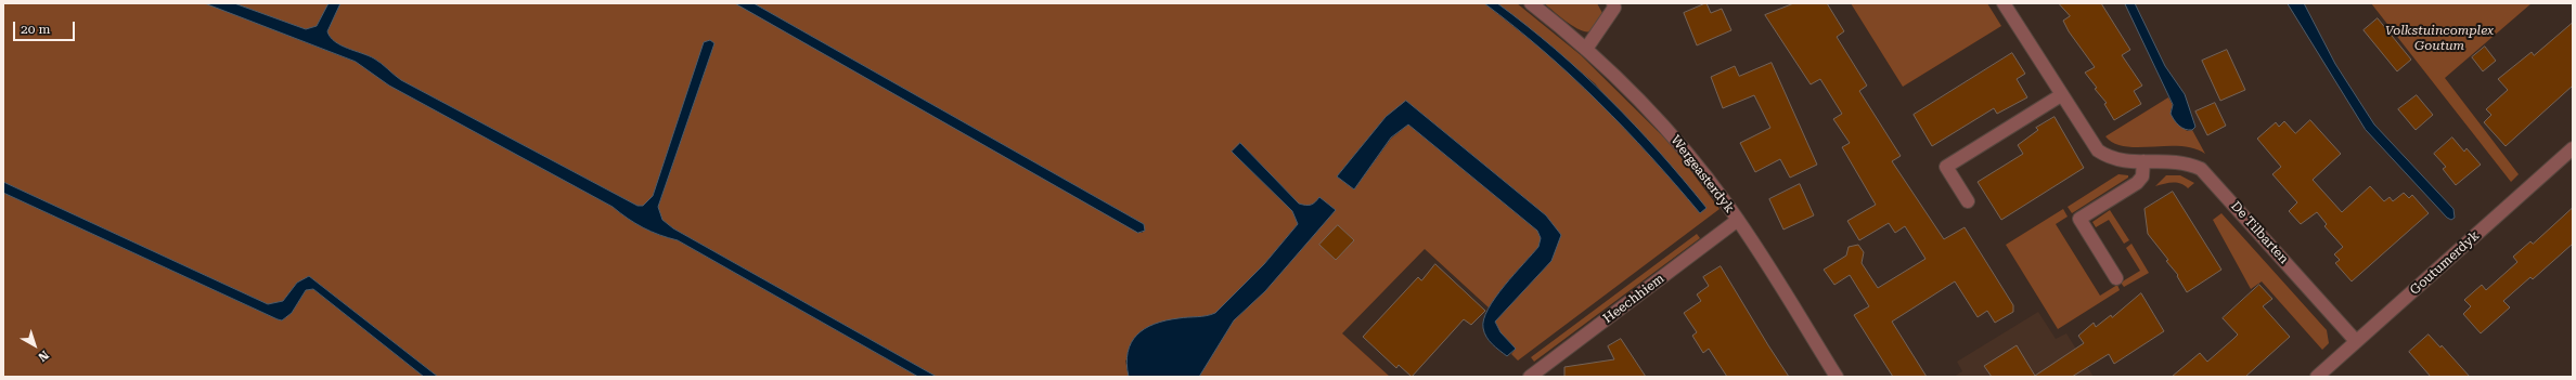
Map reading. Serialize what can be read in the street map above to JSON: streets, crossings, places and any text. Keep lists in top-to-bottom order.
{
  "streets": {
    "street": [
      "Wergeasterdyk",
      "De Tilbarten",
      "Goutumerdyk",
      "Heechhiem"
    ]
  },
  "crossings": [
    ["Wergeasterdyk", "Heechhiem"],
    ["De Tilbarten", "Goutumerdyk"]
  ],
  "parks": ["Volkstuincomplex Goutum"],
  "scale_bar": "20 m",
  "north": "bottom right"
}
